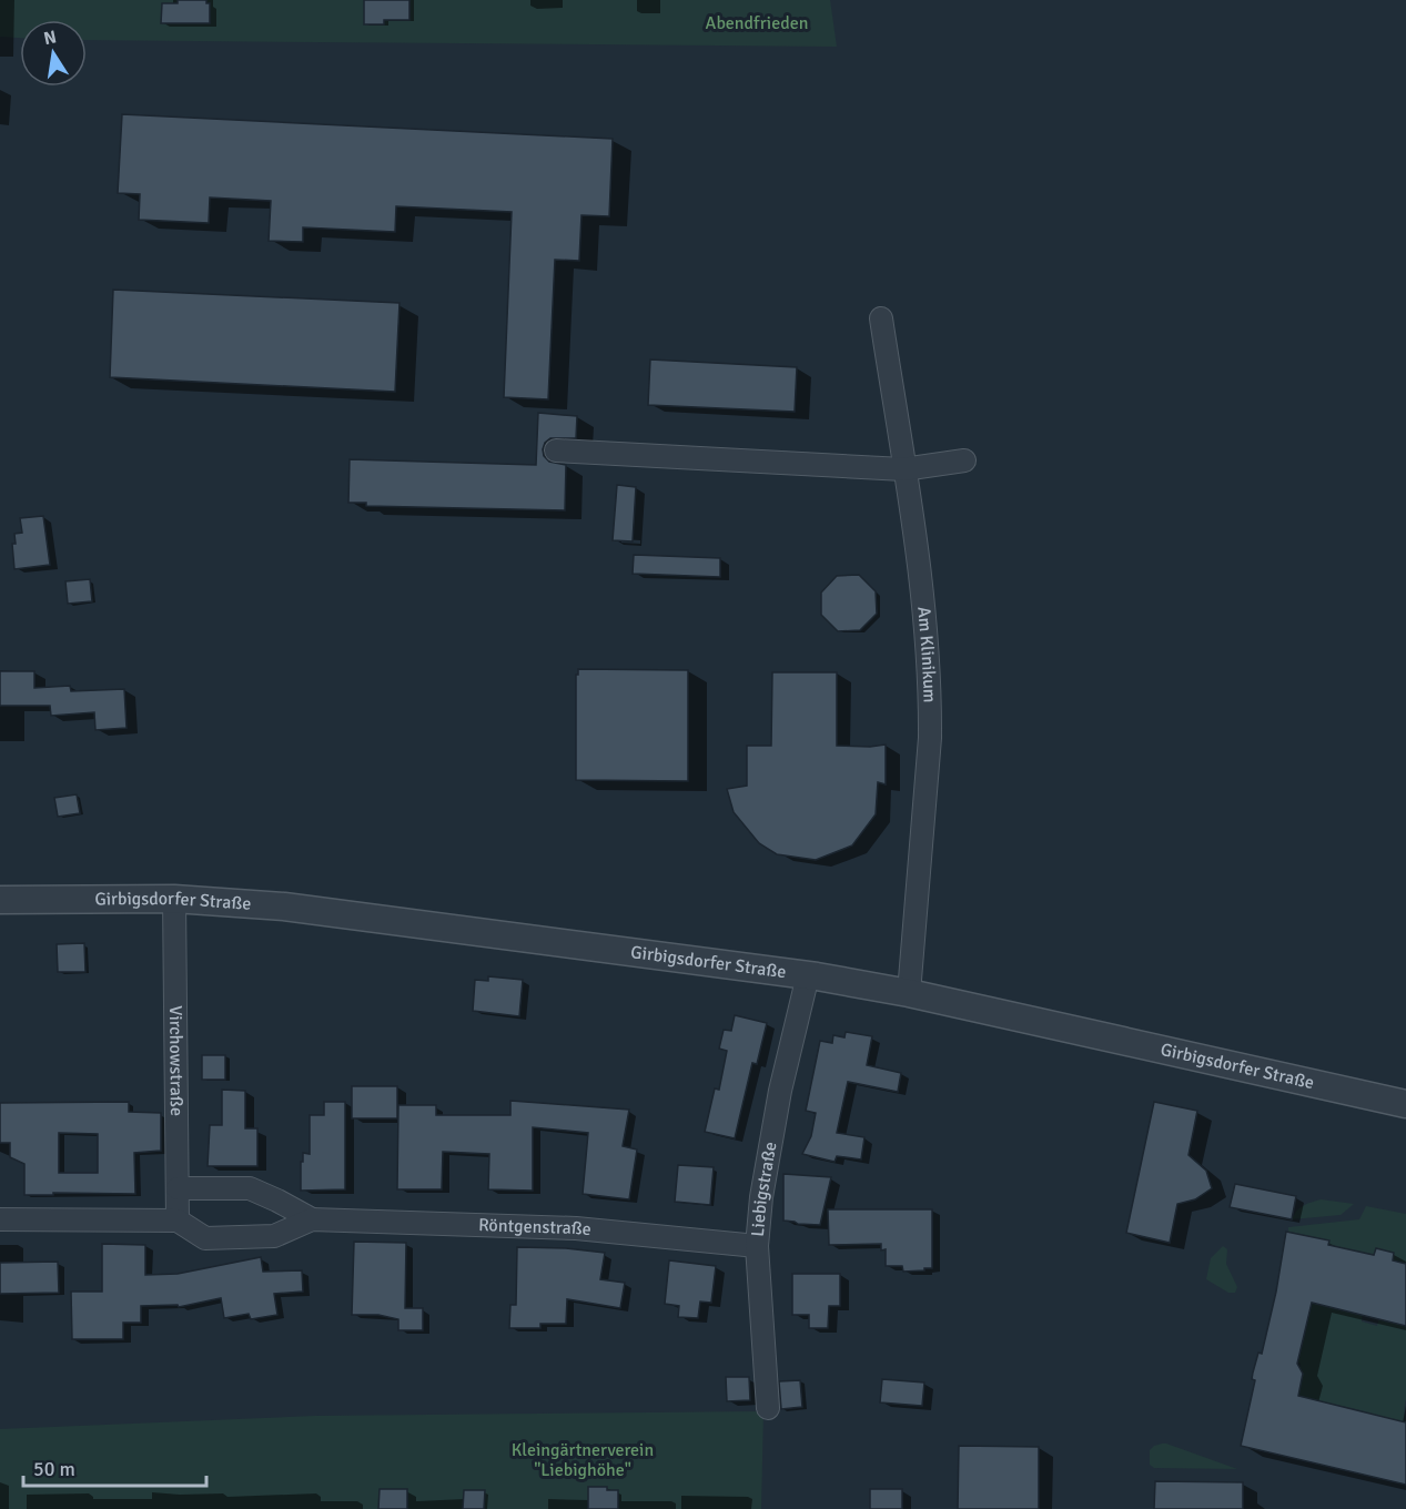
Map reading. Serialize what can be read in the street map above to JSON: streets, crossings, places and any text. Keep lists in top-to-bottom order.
{
  "streets": {
    "street": [
      "Am Klinikum",
      "Girbigsdorfer Straße",
      "Virchowstraße",
      "Liebigstraße",
      "Röntgenstraße"
    ]
  },
  "crossings": [
    ["Am Klinikum", "Girbigsdorfer Straße"],
    ["Girbigsdorfer Straße", "Virchowstraße"],
    ["Girbigsdorfer Straße", "Liebigstraße"],
    ["Virchowstraße", "Röntgenstraße"],
    ["Liebigstraße", "Röntgenstraße"]
  ],
  "parks": ["Abendfrieden", "Kleingärtnerverein \"Liebighöhe\""],
  "scale_bar": "50 m",
  "north": "top"
}
